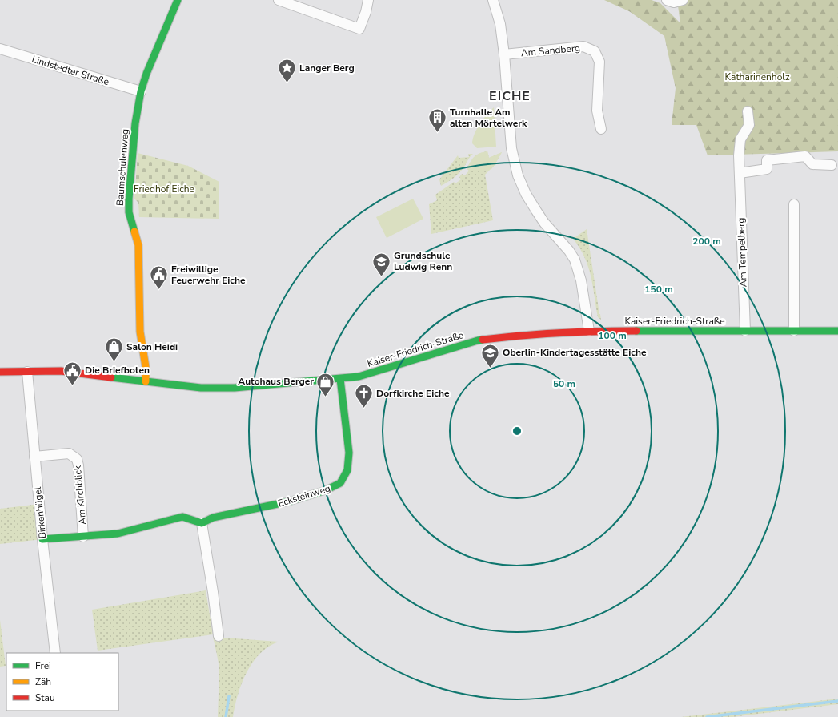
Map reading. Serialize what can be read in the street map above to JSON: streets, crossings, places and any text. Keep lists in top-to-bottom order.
{
  "streets": {
    "street": [
      "Am Sandberg",
      "Lindstedter Straße",
      "Baumschulenweg",
      "Am Tempelberg",
      "Kaiser-Friedrich-Straße",
      "Am Kirchblick",
      "Ecksteinweg",
      "Birkenhügel"
    ]
  },
  "crossings": [
    ["Lindstedter Straße", "Baumschulenweg"],
    ["Baumschulenweg", "Kaiser-Friedrich-Straße"],
    ["Am Tempelberg", "Kaiser-Friedrich-Straße"],
    ["Kaiser-Friedrich-Straße", "Ecksteinweg"],
    ["Kaiser-Friedrich-Straße", "Birkenhügel"],
    ["Am Kirchblick", "Birkenhügel"]
  ],
  "districts": ["EICHE"],
  "parks": ["Katharinenholz", "Friedhof Eiche"],
  "places": {
    "place": ["Langer Berg"],
    "building": ["Turnhalle Am alten Mörtelwerk"],
    "school or university": ["Grundschule Ludwig Renn", "Oberlin-Kindertagesstätte Eiche"],
    "public building": ["Freiwillige Feuerwehr Eiche", "Die Briefboten"],
    "shop": ["Salon Heidi", "Autohaus Berger"],
    "church": ["Dorfkirche Eiche"]
  },
  "legend": ["Frei", "Zäh", "Stau"],
  "rings": [
    "200 m",
    "150 m",
    "100 m",
    "50 m"
  ]
}
